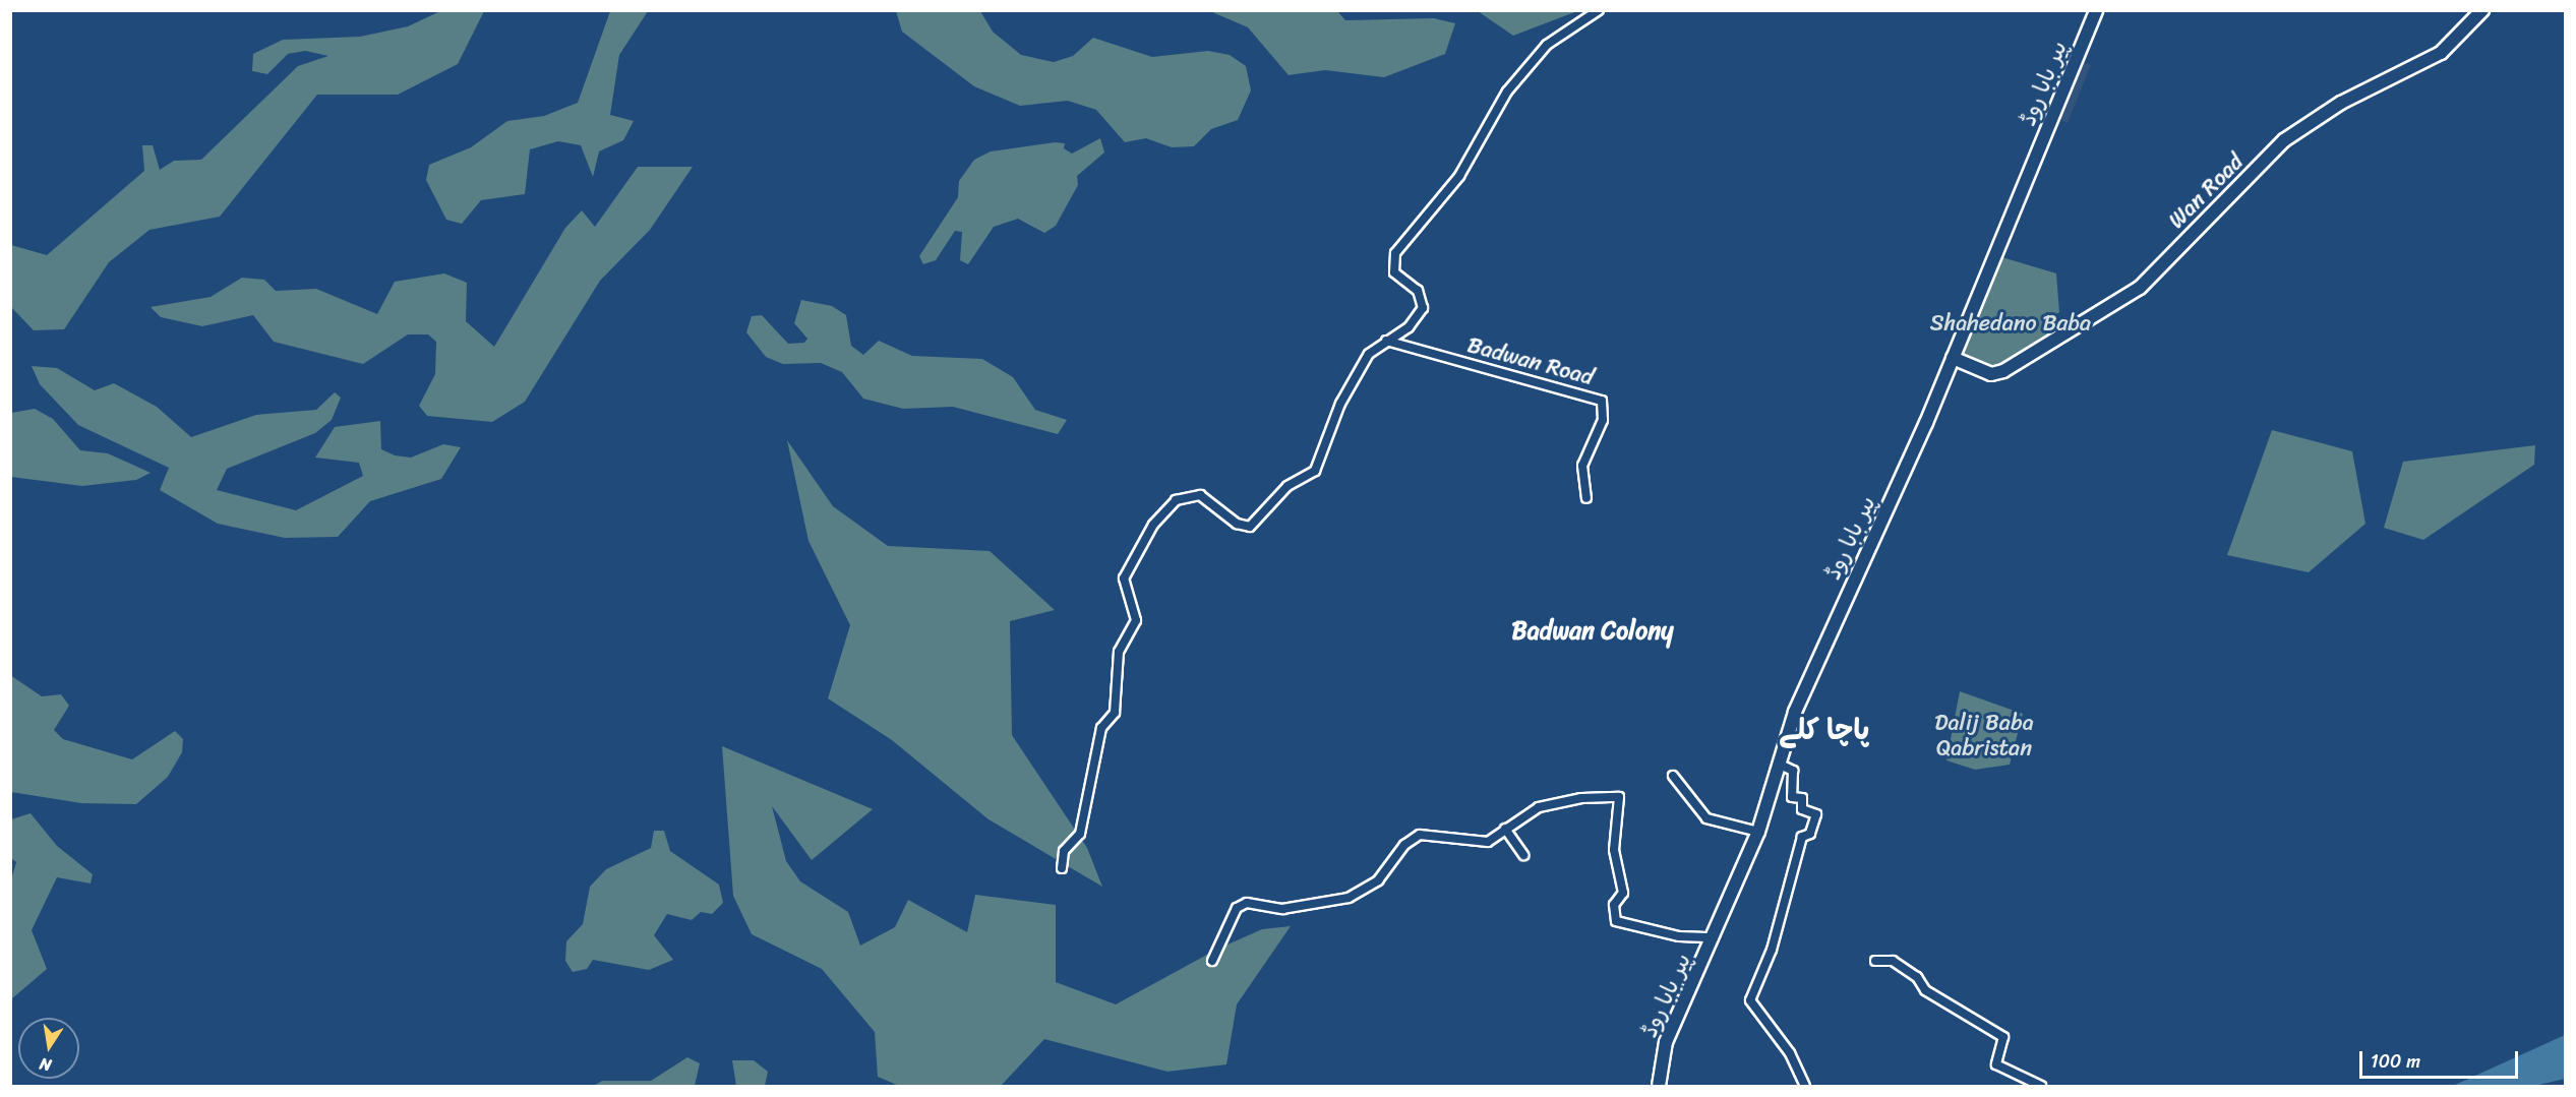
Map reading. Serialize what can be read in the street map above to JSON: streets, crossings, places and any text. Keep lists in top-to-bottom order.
{
  "streets": {
    "main road": ["پیر بابا روڈ", "Wan Road"],
    "street": ["Badwan Road"]
  },
  "crossings": [
    ["پیر بابا روڈ", "Wan Road"]
  ],
  "districts": ["Badwan Colony", "پاچا کلے"],
  "parks": ["Shahedano Baba", "Dalij Baba Qabristan"],
  "scale_bar": "100 m",
  "north": "bottom"
}
